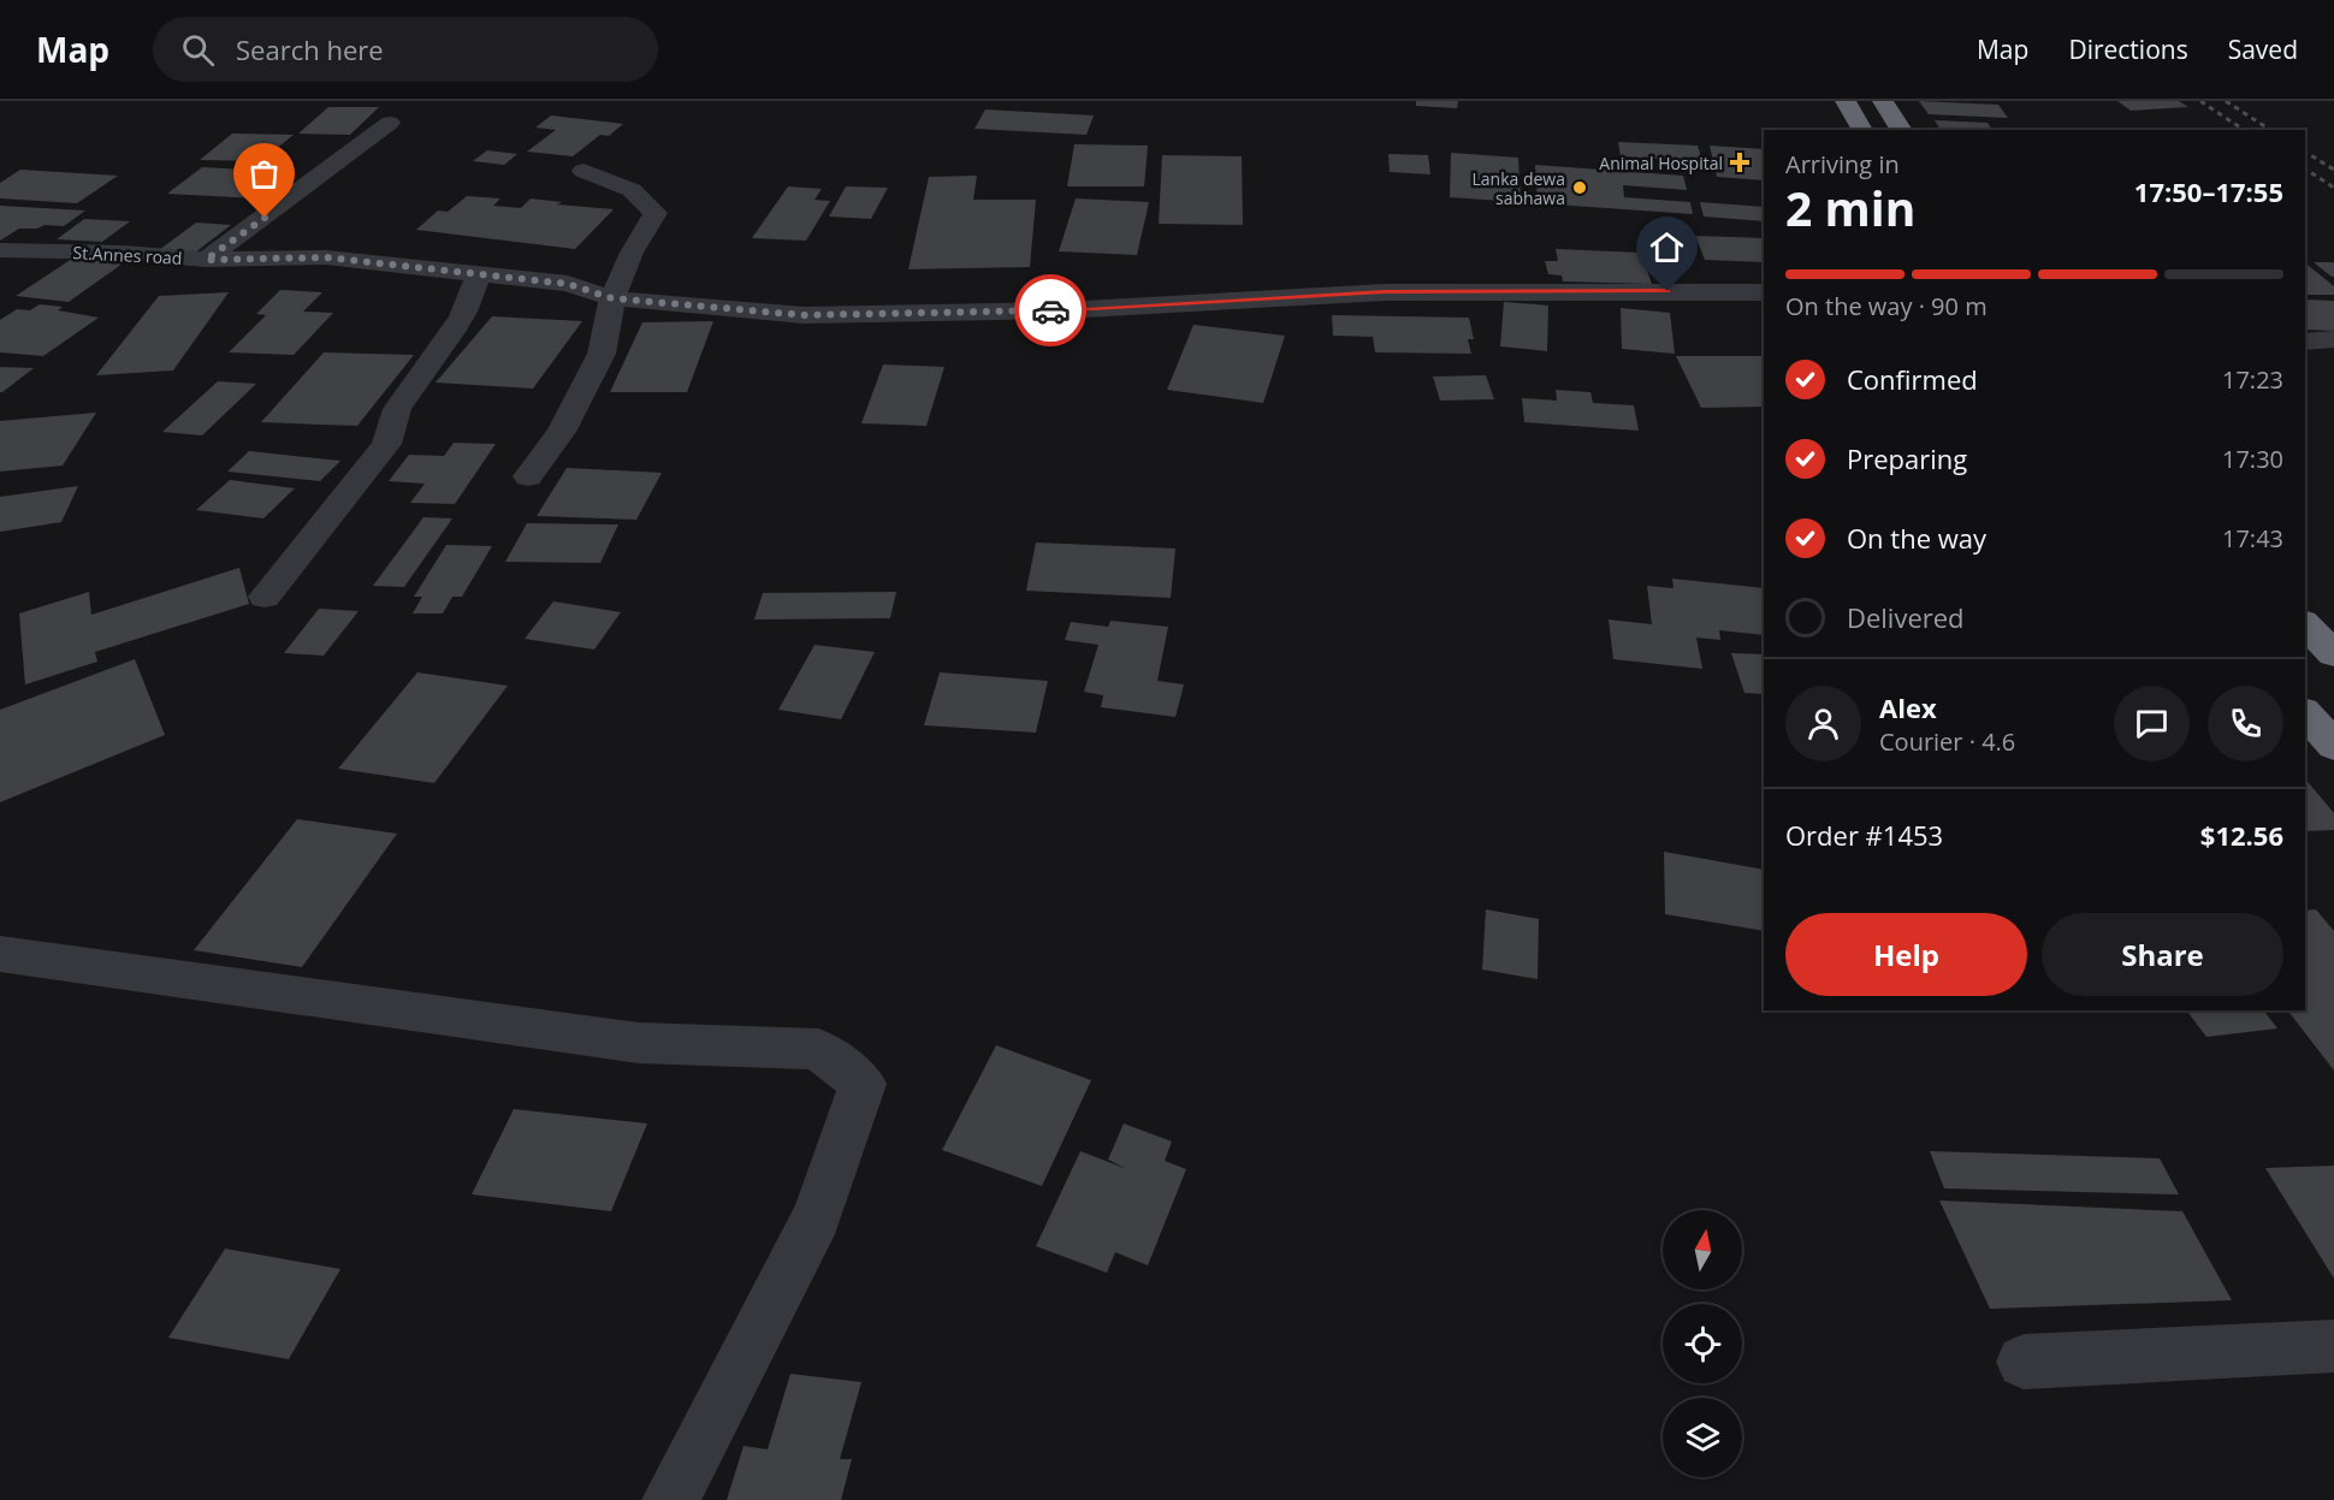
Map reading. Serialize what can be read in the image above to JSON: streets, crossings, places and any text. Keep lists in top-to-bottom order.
{
  "streets": {
    "street": ["St.Annes road"]
  },
  "places": {
    "health": ["Animal Hospital"],
    "other": ["Lanka dewa sabhawa"]
  },
  "north": "top",
  "page": {
    "header": "Map",
    "search": "Search here",
    "nav": ["Map", "Directions", "Saved"],
    "heading": ["2 min", "Arriving in", "17:50–17:55"],
    "panel": [
      "Alex",
      "Courier · 4.6",
      "Order #1453",
      "$12.56"
    ],
    "bar": "On the way · 90 m",
    "list": [
      ["Confirmed", "17:23"],
      ["Preparing", "17:30"],
      ["On the way", "17:43"],
      "Delivered"
    ],
    "buttons": ["Help", "Share"]
  }
}
